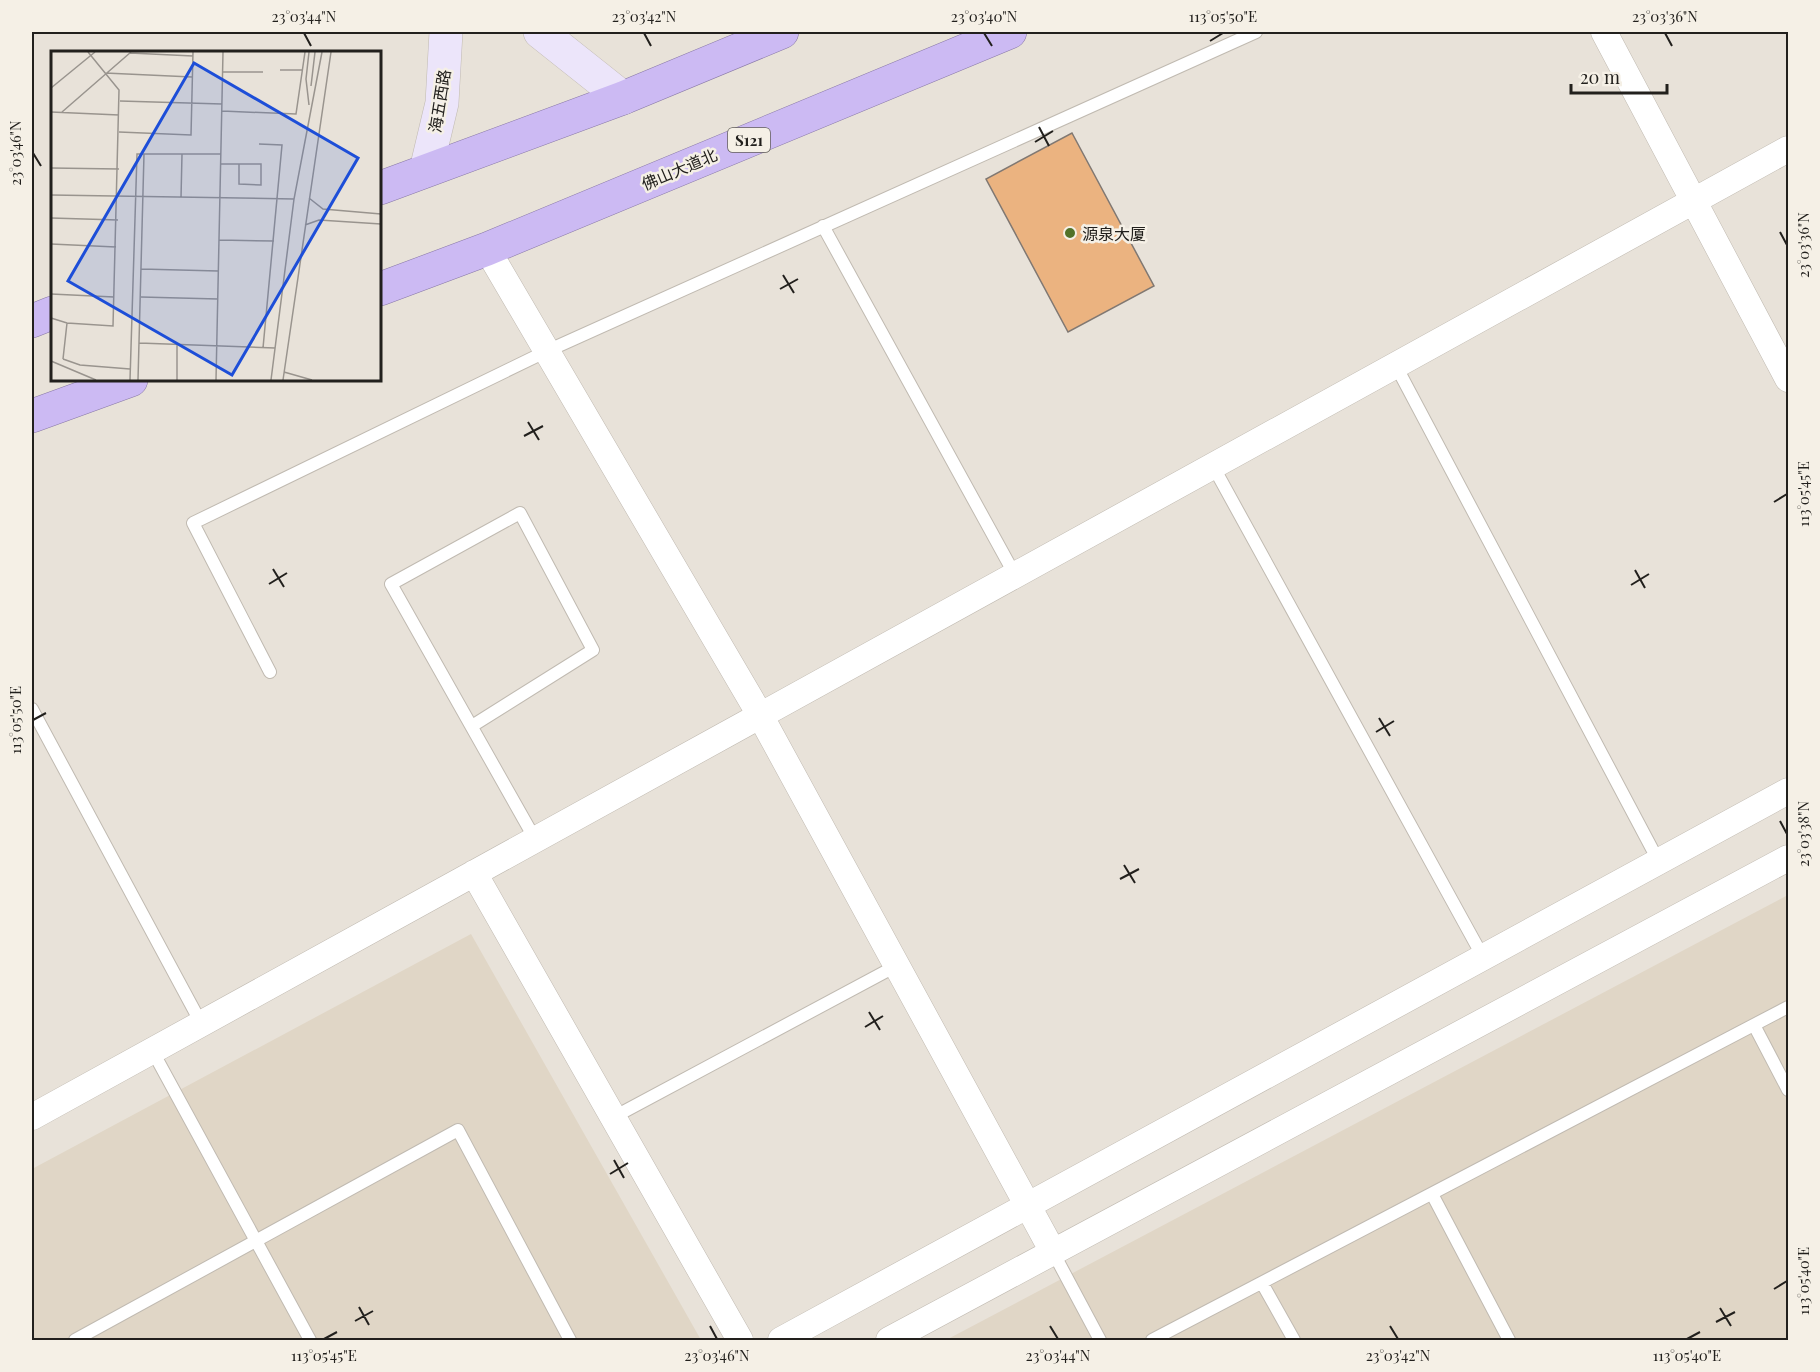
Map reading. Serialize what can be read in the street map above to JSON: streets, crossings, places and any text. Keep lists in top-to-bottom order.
{
  "streets": {
    "highway": ["S121", "佛山大道北"],
    "main road": ["海五西路"]
  },
  "places": ["源泉大厦"],
  "scale_bar": "20 m",
  "coordinates": [
    "23°03'44\"N",
    "23°03'42\"N",
    "23°03'40\"N",
    "113°05'50\"E",
    "23°03'36\"N",
    "23°03'46\"N",
    "113°05'45\"E",
    "23°03'38\"N",
    "113°05'40\"E"
  ]
}
